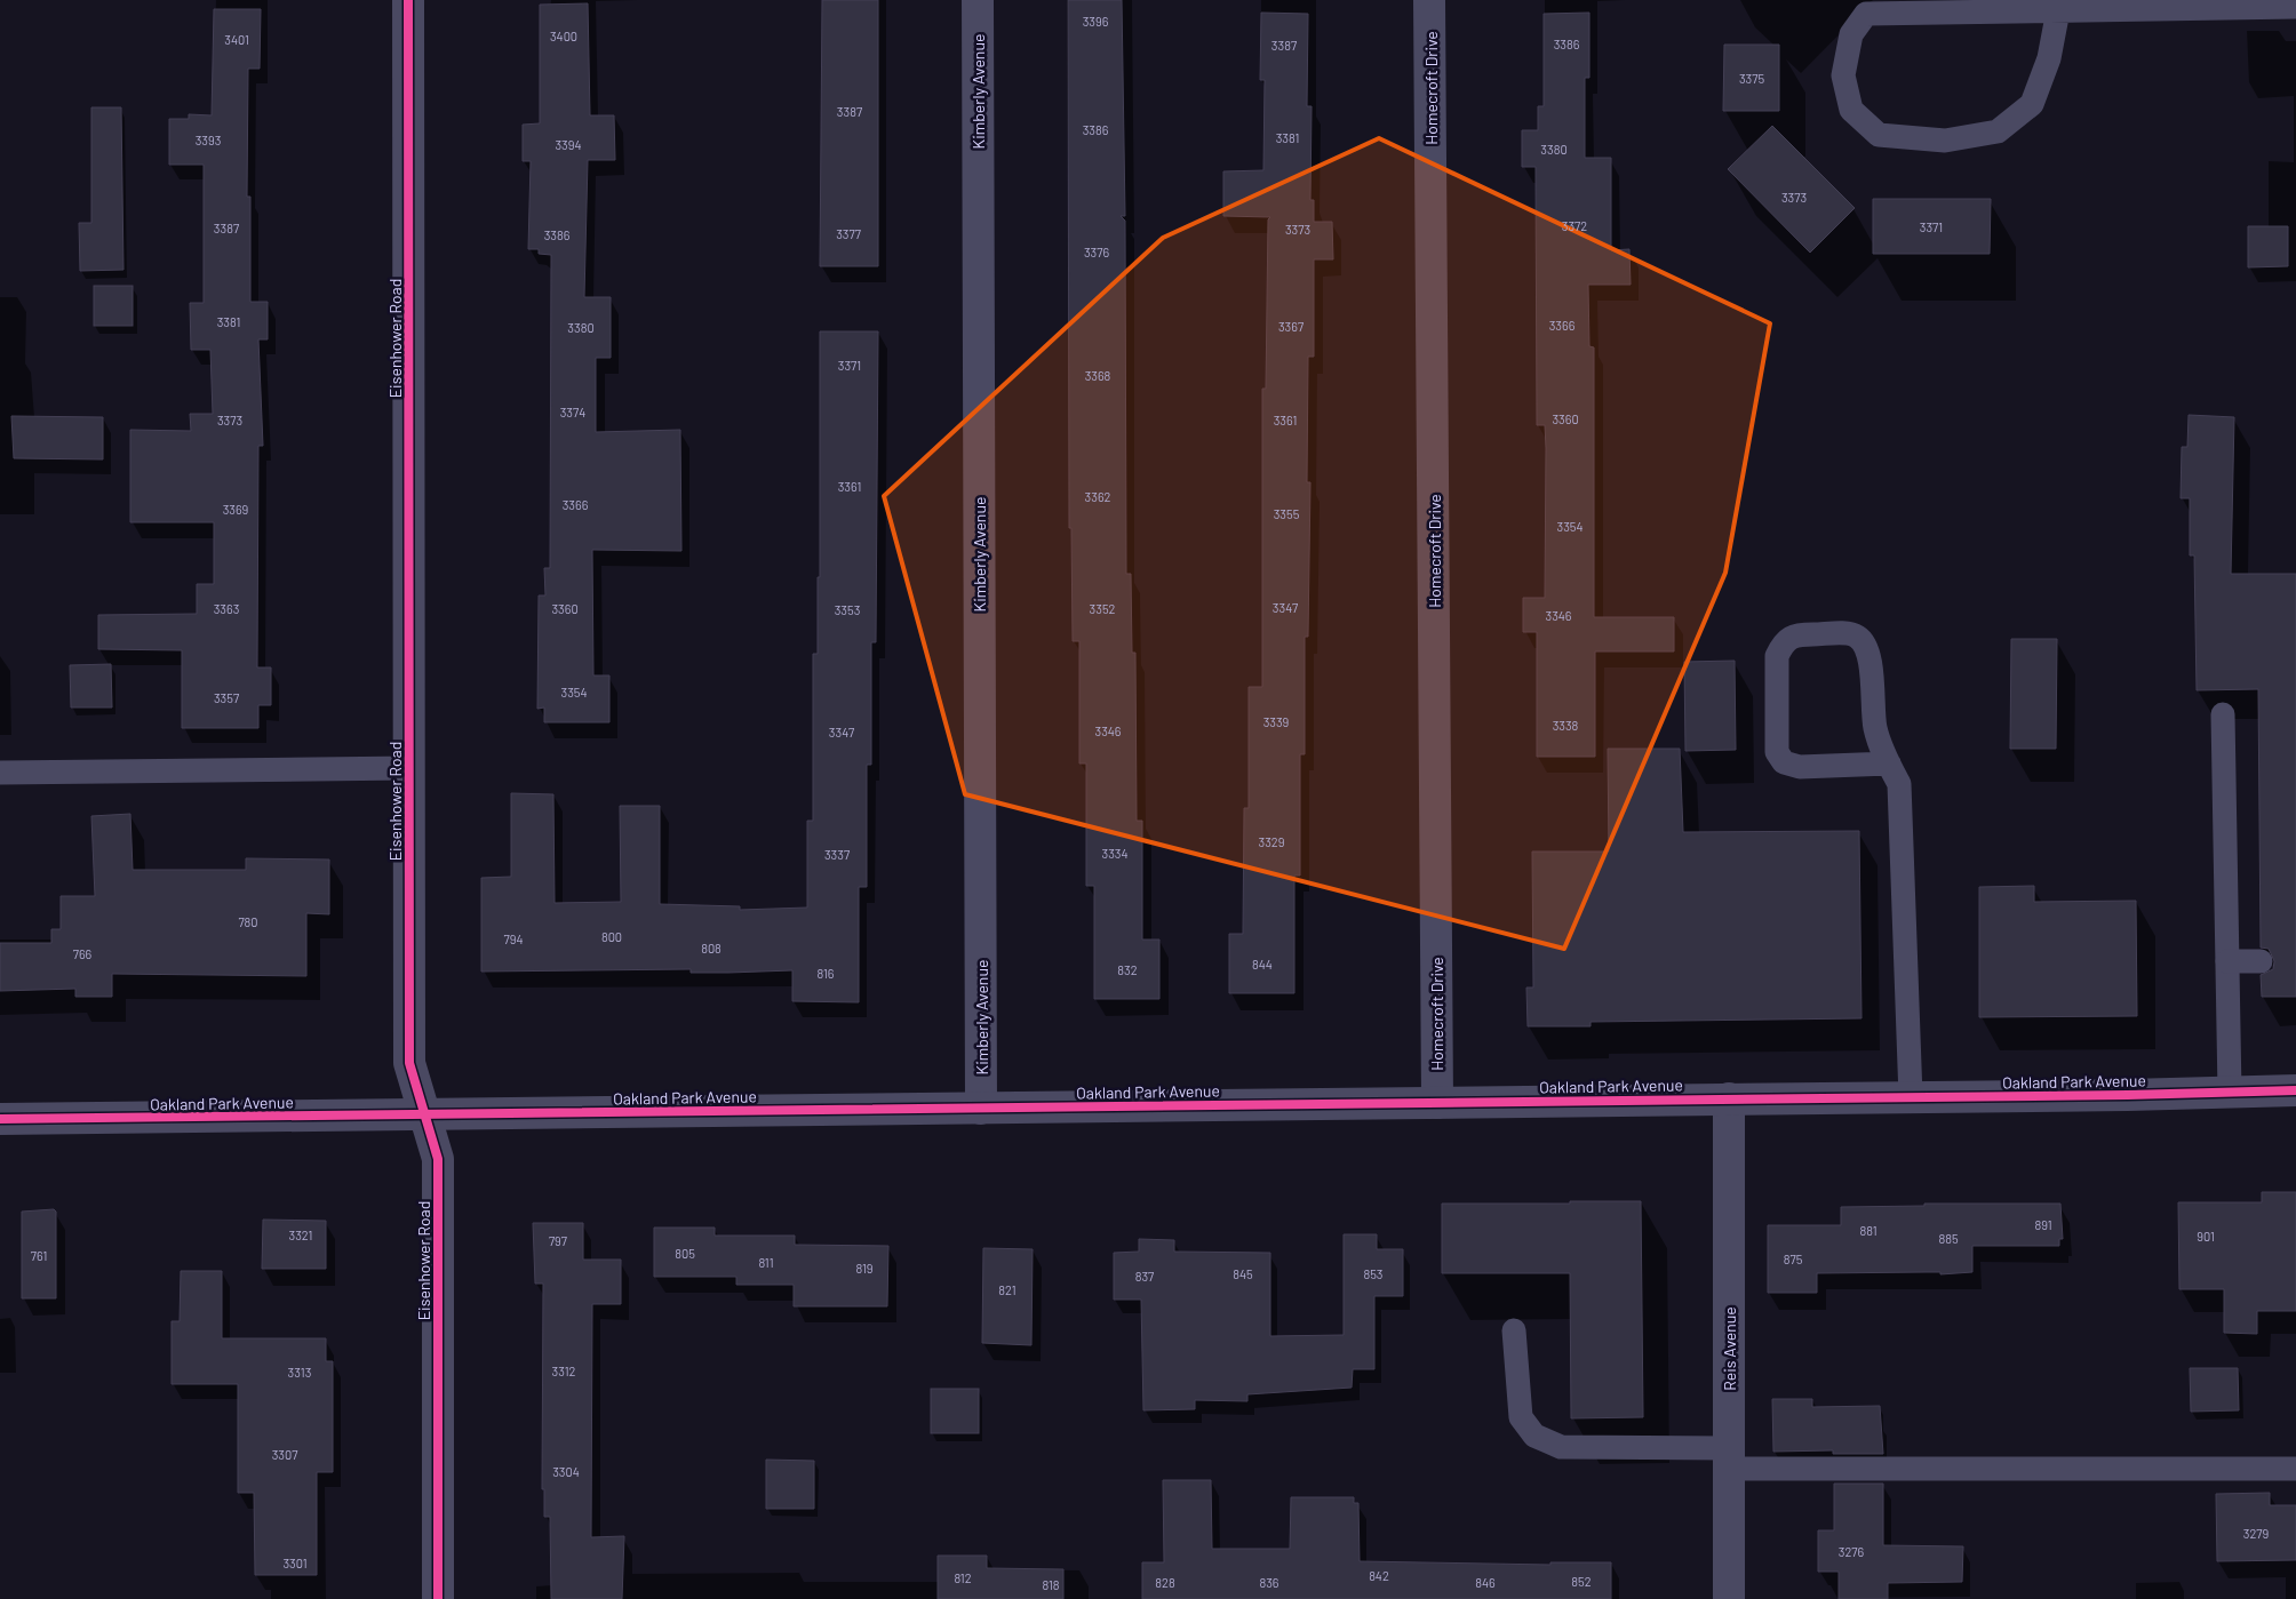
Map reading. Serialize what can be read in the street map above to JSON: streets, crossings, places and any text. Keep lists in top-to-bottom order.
{
  "streets": {
    "street": [
      "Homecroft Drive",
      "Kimberly Avenue",
      "Eisenhower Road",
      "Oakland Park Avenue",
      "Reis Avenue"
    ]
  },
  "crossings": [
    ["Homecroft Drive", "Oakland Park Avenue"],
    ["Kimberly Avenue", "Oakland Park Avenue"],
    ["Eisenhower Road", "Oakland Park Avenue"],
    ["Oakland Park Avenue", "Reis Avenue"]
  ],
  "house_numbers": [
    "3396",
    "3400",
    "3401",
    "3386",
    "3387",
    "3375",
    "3387",
    "3386",
    "3381",
    "3393",
    "3394",
    "3380",
    "3373",
    "3372",
    "3371",
    "3387",
    "3373",
    "3377",
    "3386",
    "3376",
    "3381",
    "3366",
    "3367",
    "3380",
    "3371",
    "3368",
    "3374",
    "3360",
    "3373",
    "3361",
    "3361",
    "3362",
    "3366",
    "3369",
    "3355",
    "3354",
    "3347",
    "3363",
    "3360",
    "3352",
    "3353",
    "3346",
    "3354",
    "3357",
    "3339",
    "3338",
    "3346",
    "3347",
    "3329",
    "3334",
    "3337",
    "780",
    "800",
    "794",
    "808",
    "766",
    "844",
    "832",
    "816",
    "891",
    "881",
    "3321",
    "901",
    "885",
    "797",
    "805",
    "761",
    "875",
    "811",
    "819",
    "845",
    "853",
    "837",
    "821",
    "3312",
    "3313",
    "3307",
    "3304",
    "3279",
    "3276",
    "3301",
    "842",
    "812",
    "852",
    "828",
    "836",
    "846",
    "818"
  ]
}
